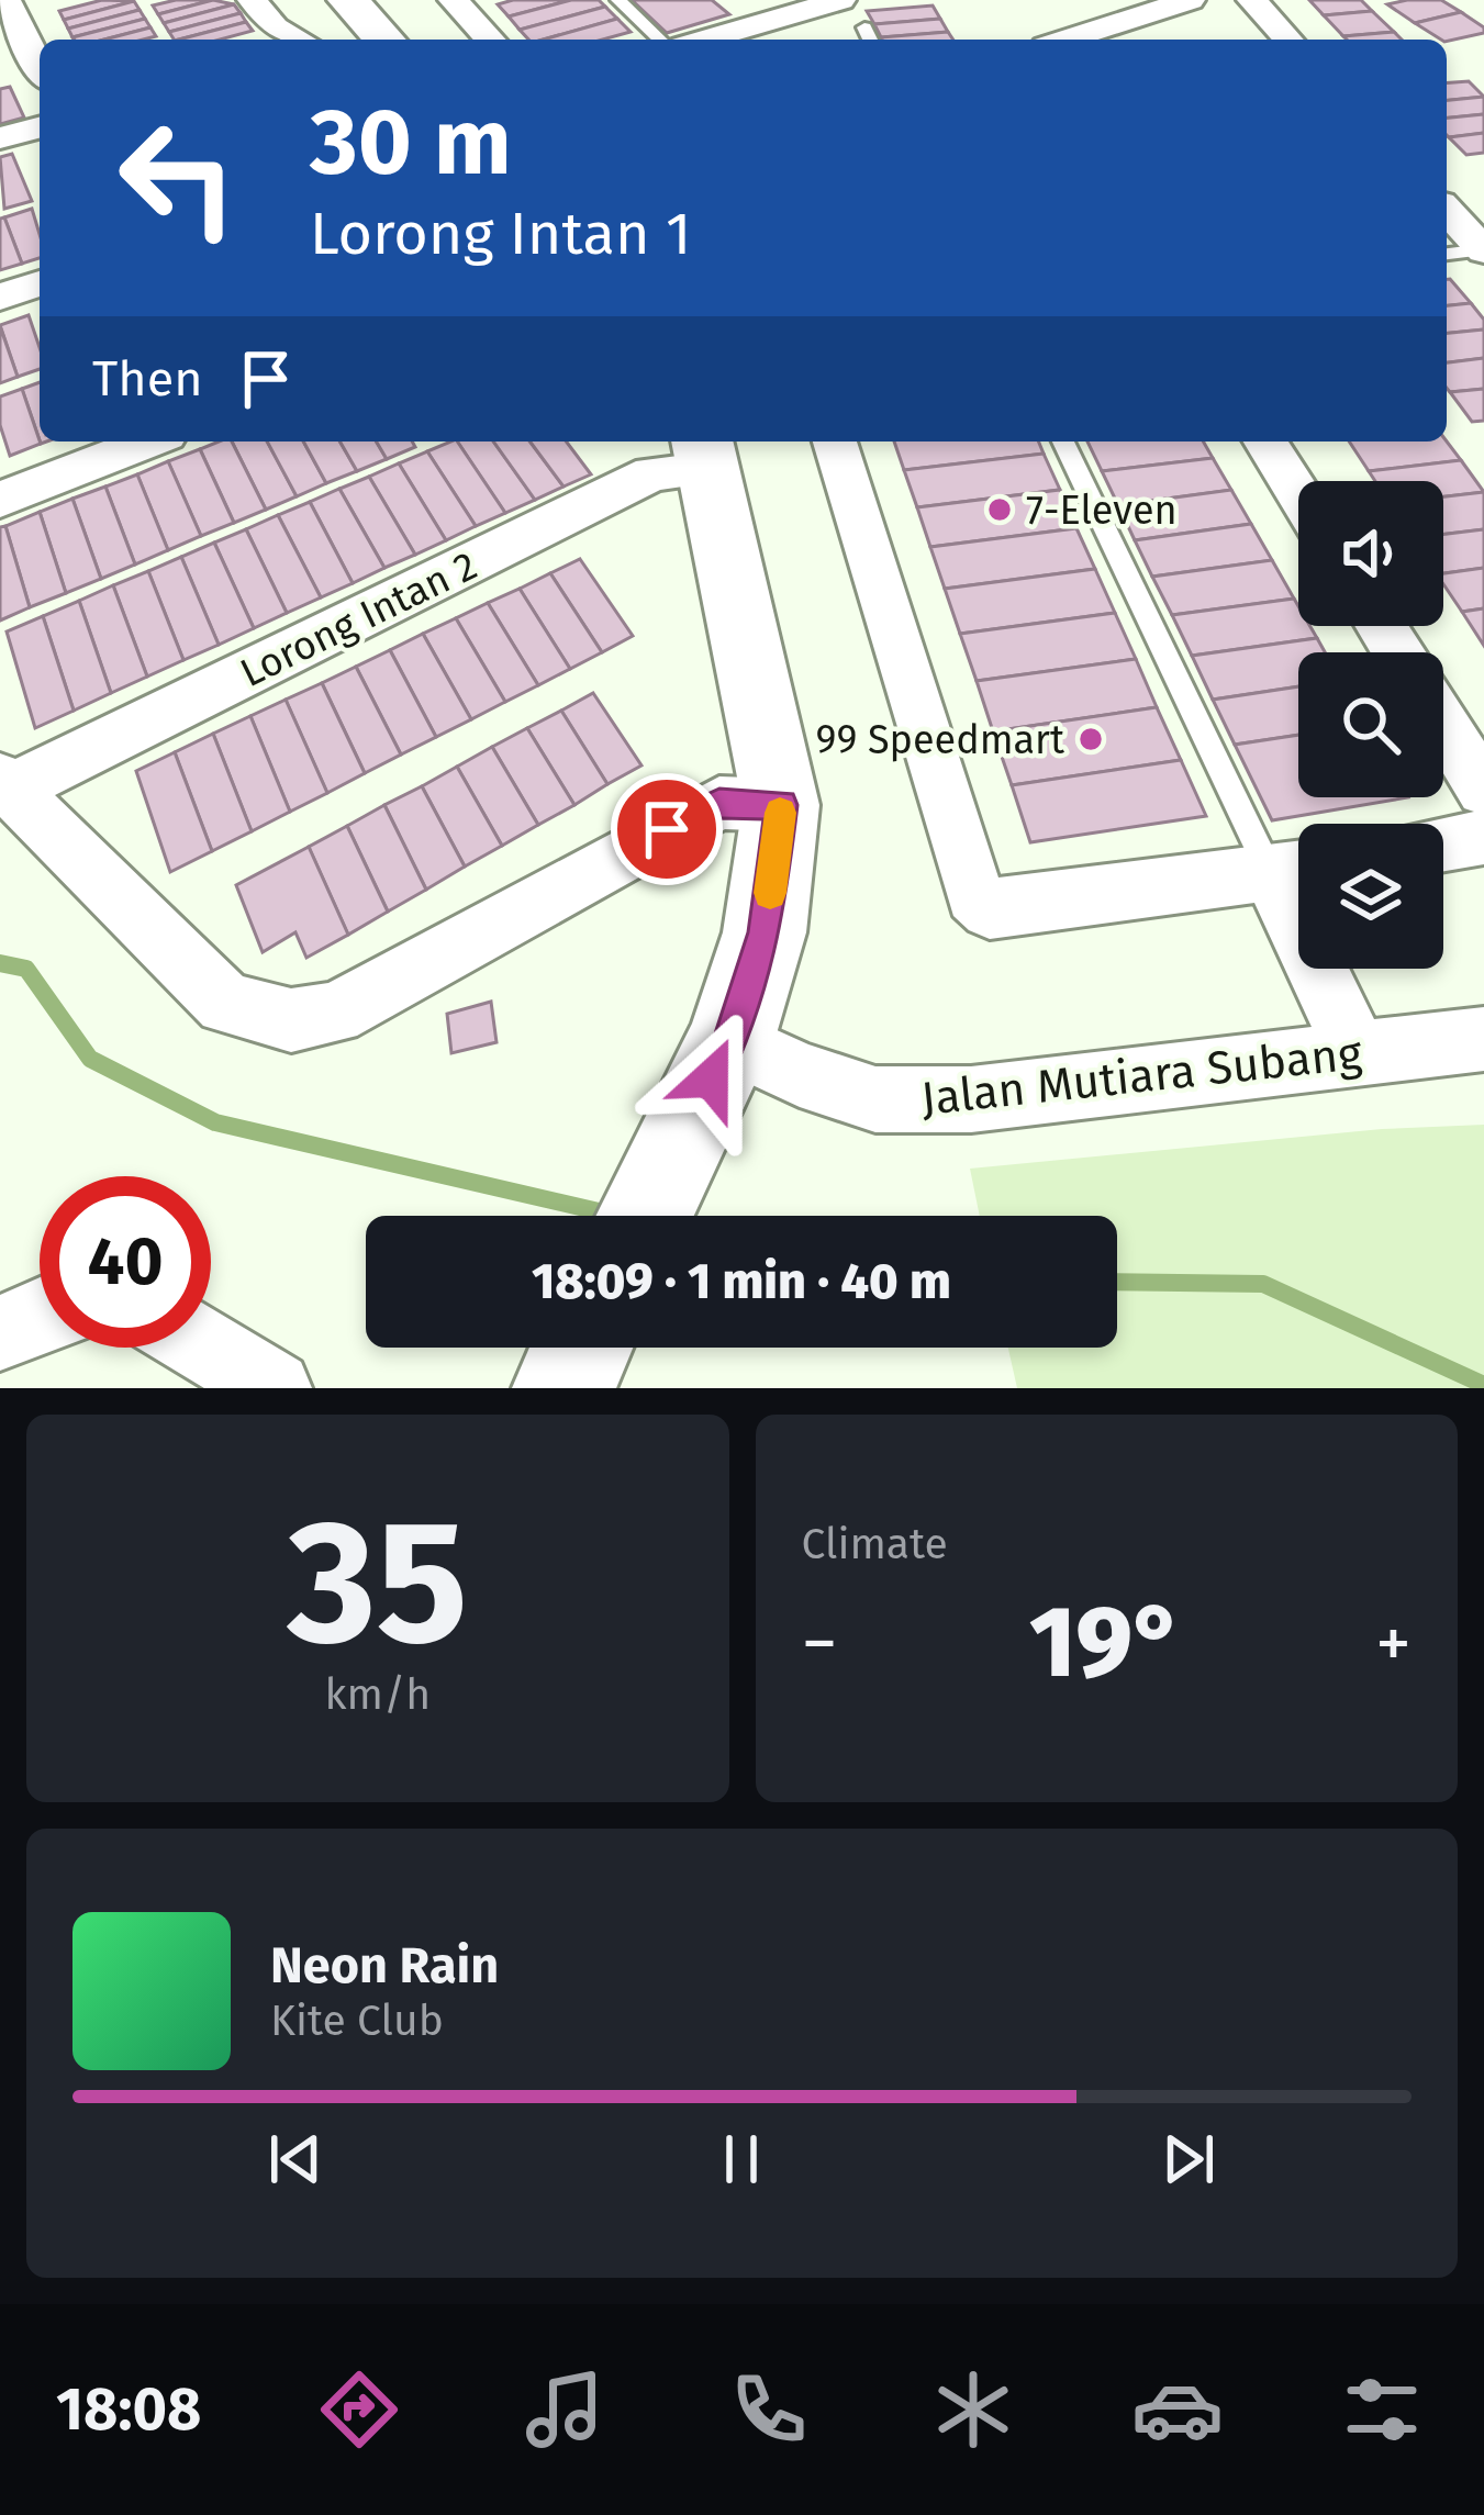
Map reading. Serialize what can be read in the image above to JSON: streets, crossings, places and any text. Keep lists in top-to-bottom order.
{
  "streets": {
    "street": ["Lorong Intan 2", "Jalan Mutiara Subang"]
  },
  "places": ["7-Eleven", "99 Speedmart"],
  "page": {
    "turn": ["30 m", "Lorong Intan 1"],
    "then": "Then",
    "limit": "40",
    "trip": "18:09 · 1 min · 40 m",
    "tile": [
      ["35", "km/h"],
      "Climate"
    ],
    "heat": ["−", "19°", "+"],
    "song": ["Neon Rain", "Kite Club"],
    "tabs": "18:08"
  }
}
